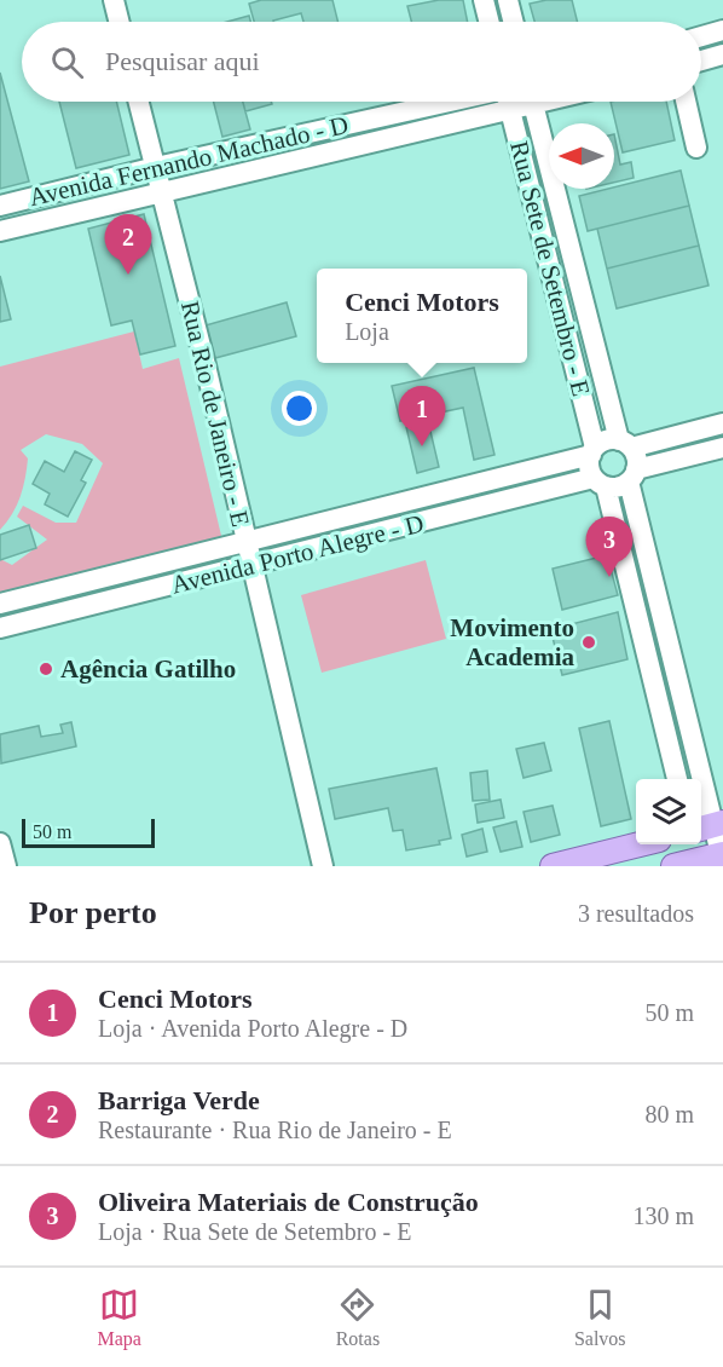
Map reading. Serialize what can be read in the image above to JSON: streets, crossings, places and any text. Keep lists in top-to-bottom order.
{
  "streets": {
    "street": [
      "Avenida Fernando Machado - D",
      "Rua Sete de Setembro - E",
      "Rua Rio de Janeiro - E",
      "Avenida Porto Alegre - D"
    ]
  },
  "crossings": [
    ["Avenida Fernando Machado - D", "Rua Sete de Setembro - E"],
    ["Avenida Fernando Machado - D", "Rua Rio de Janeiro - E"],
    ["Rua Sete de Setembro - E", "Avenida Porto Alegre - D"],
    ["Rua Rio de Janeiro - E", "Avenida Porto Alegre - D"]
  ],
  "places": ["Movimento Academia", "Agência Gatilho"],
  "scale_bar": "50 m",
  "north": "left",
  "page": {
    "search": "Pesquisar aqui",
    "pins": ["2", "1", "3"],
    "popup": ["Cenci Motors", "Loja"],
    "scale": "50 m",
    "heading": ["Por perto", "3 resultados"],
    "list": [
      {
        "mark": "1",
        "name": "Cenci Motors",
        "note": "Loja · Avenida Porto Alegre - D",
        "value": "50 m"
      },
      {
        "mark": "2",
        "name": "Barriga Verde",
        "note": "Restaurante · Rua Rio de Janeiro - E",
        "value": "80 m"
      },
      {
        "mark": "3",
        "name": "Oliveira Materiais de Construção",
        "note": "Loja · Rua Sete de Setembro - E",
        "value": "130 m"
      }
    ],
    "nav": ["Mapa", "Rotas", "Salvos"]
  }
}
